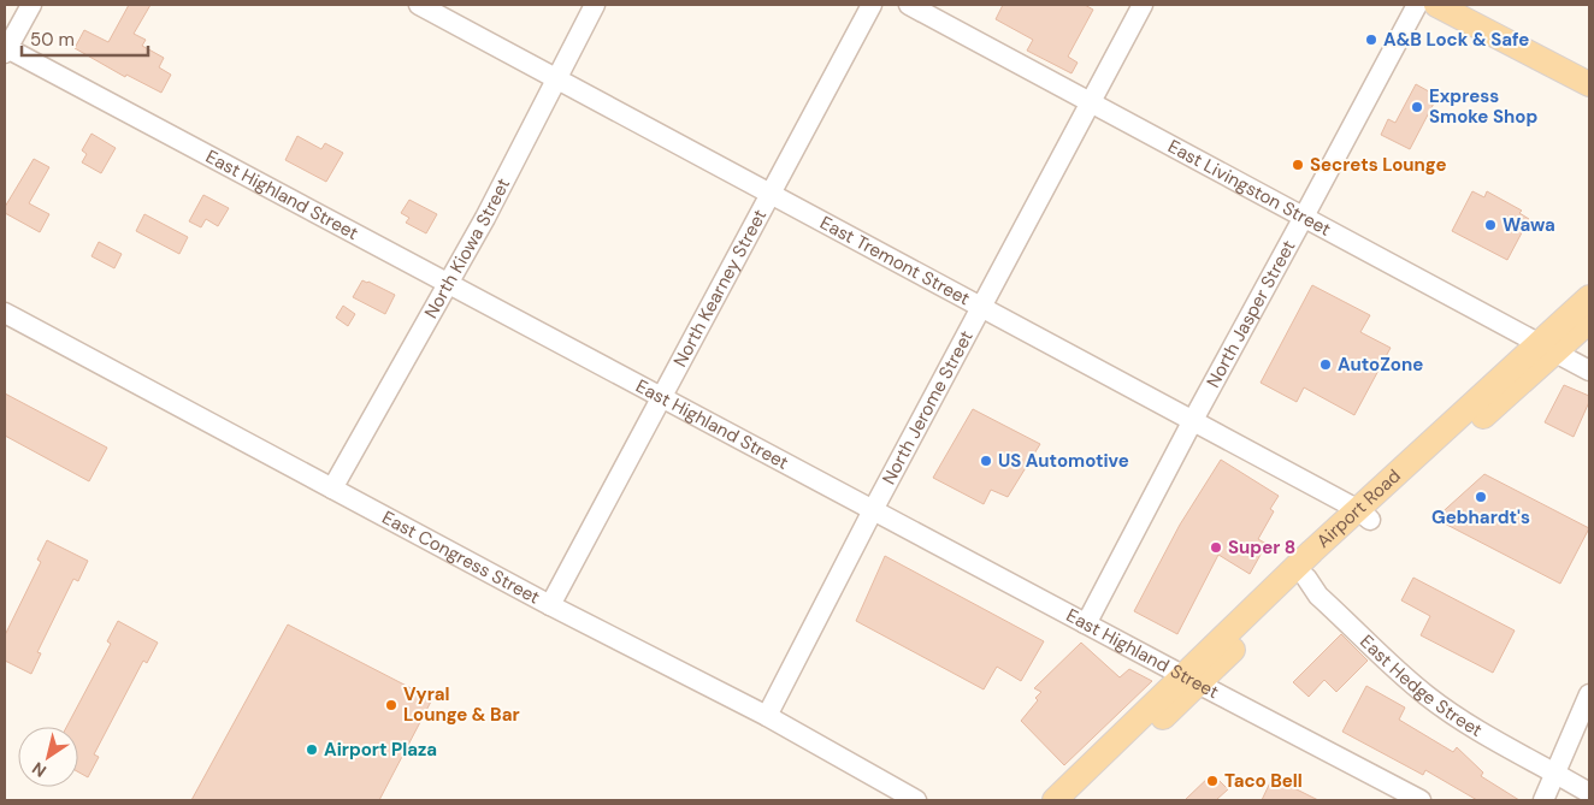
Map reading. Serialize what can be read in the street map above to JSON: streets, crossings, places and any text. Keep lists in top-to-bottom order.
{
  "streets": {
    "main road": ["Airport Road"],
    "street": [
      "East Livingston Street",
      "East Highland Street",
      "North Kiowa Street",
      "East Tremont Street",
      "North Kearney Street",
      "North Jasper Street",
      "North Jerome Street",
      "East Congress Street",
      "East Hedge Street"
    ]
  },
  "crossings": [
    ["East Livingston Street", "North Jasper Street"],
    ["East Livingston Street", "North Jerome Street"],
    ["East Livingston Street", "Airport Road"],
    ["East Highland Street", "North Kiowa Street"],
    ["East Highland Street", "North Kearney Street"],
    ["East Highland Street", "North Jasper Street"],
    ["East Highland Street", "North Jerome Street"],
    ["East Highland Street", "Airport Road"],
    ["North Kiowa Street", "East Tremont Street"],
    ["North Kiowa Street", "East Congress Street"],
    ["East Tremont Street", "North Kearney Street"],
    ["East Tremont Street", "North Jasper Street"],
    ["East Tremont Street", "North Jerome Street"],
    ["East Tremont Street", "Airport Road"],
    ["North Kearney Street", "East Congress Street"],
    ["North Jerome Street", "East Congress Street"],
    ["Airport Road", "East Hedge Street"]
  ],
  "places": [
    "A&B Lock & Safe",
    "Express Smoke Shop",
    "Secrets Lounge",
    "Wawa",
    "AutoZone",
    "US Automotive",
    "Gebhardt's",
    "Super 8",
    "Vyral Lounge & Bar",
    "Airport Plaza",
    "Taco Bell"
  ],
  "scale_bar": "50 m",
  "north": "bottom left"
}
